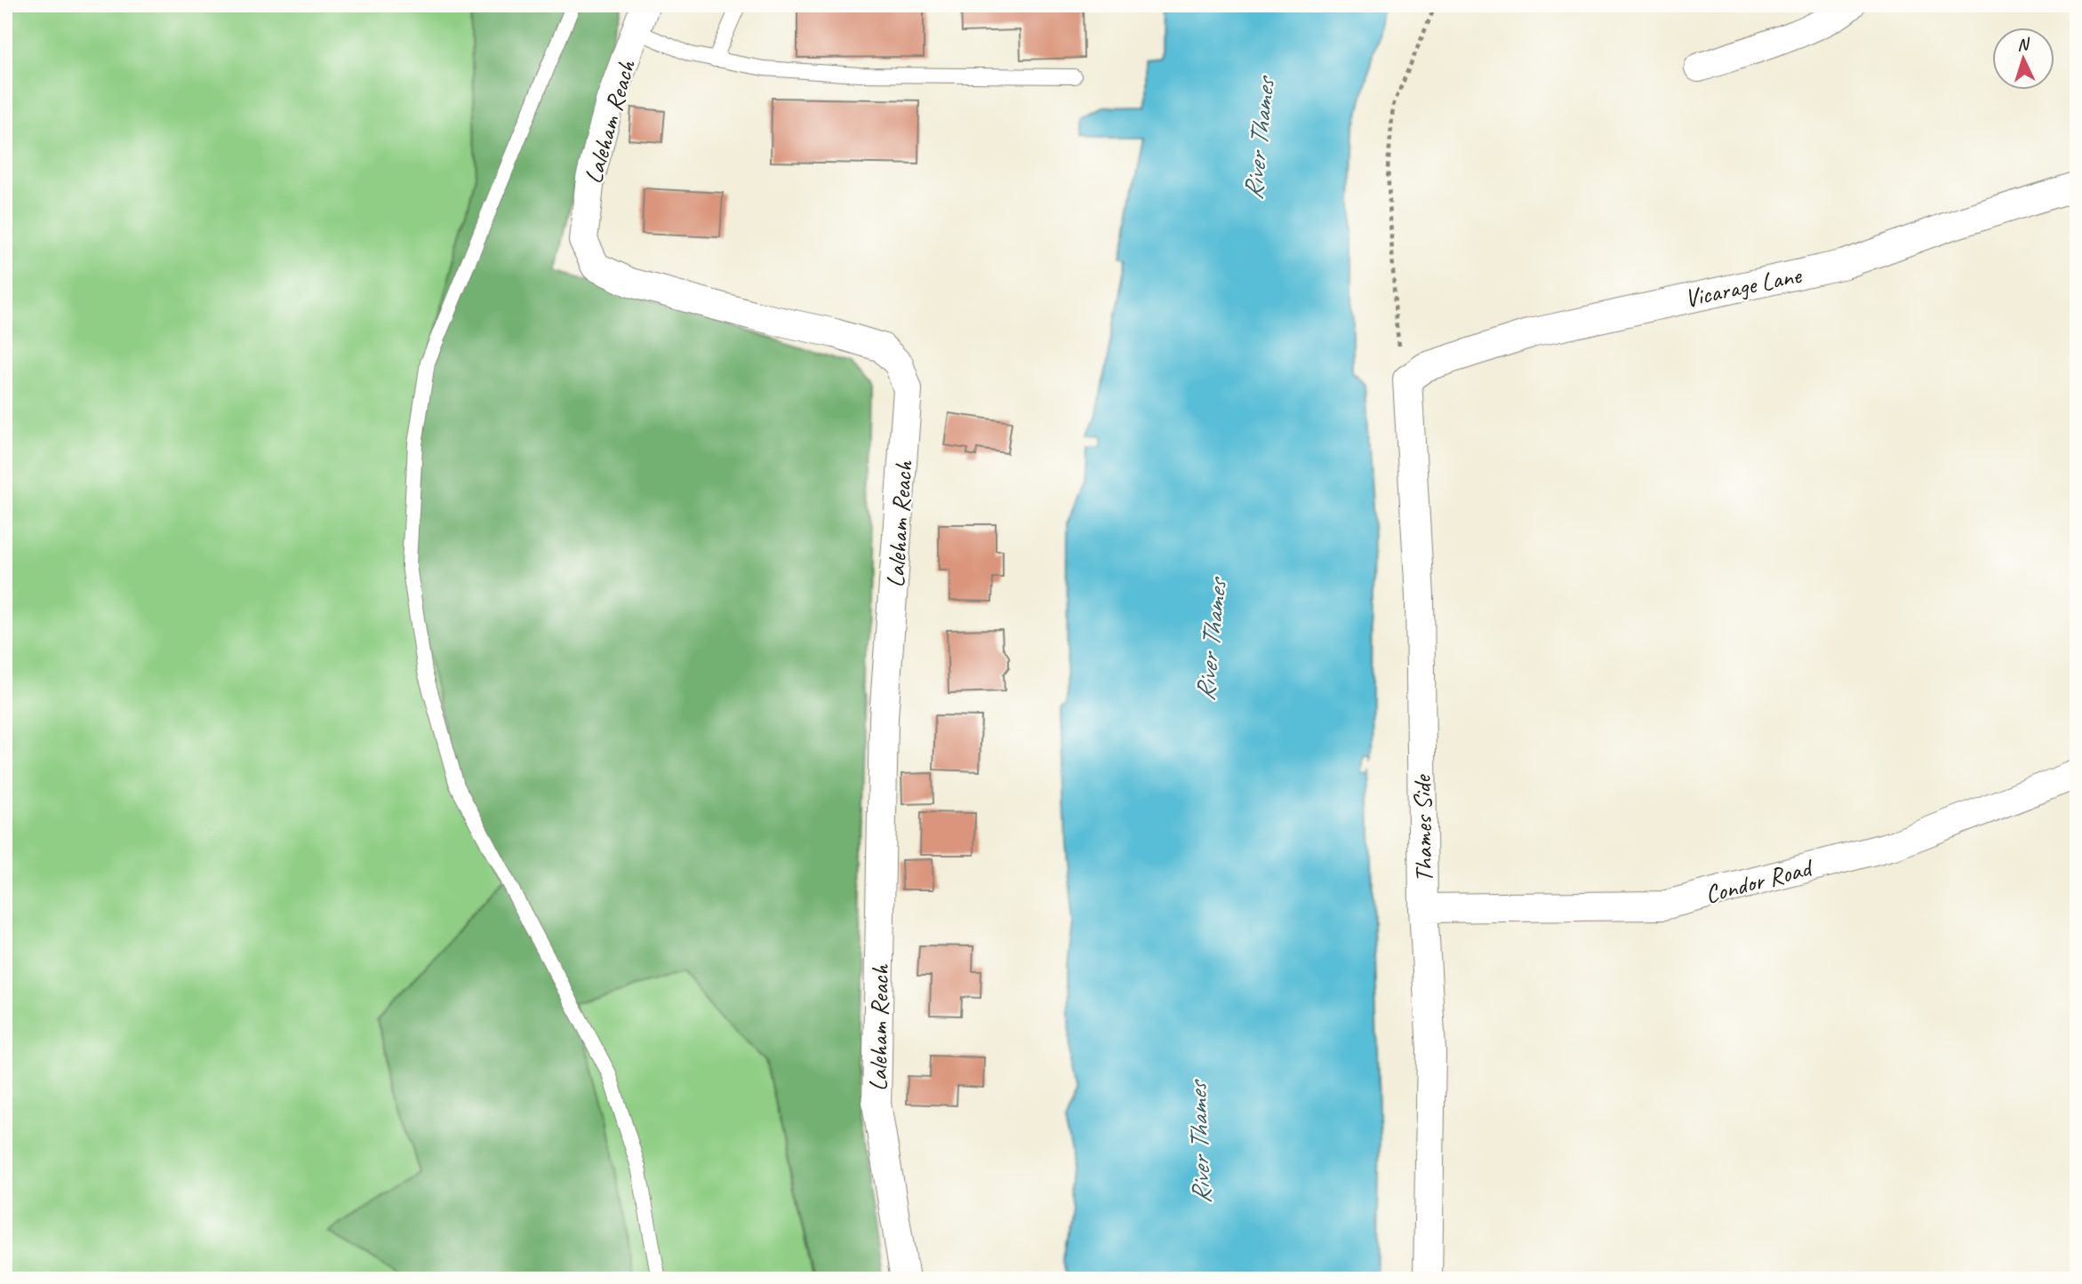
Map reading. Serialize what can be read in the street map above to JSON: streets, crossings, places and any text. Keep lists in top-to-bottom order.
{
  "streets": {
    "street": [
      "Laleham Reach",
      "Vicarage Lane",
      "Thames Side",
      "Condor Road"
    ]
  },
  "crossings": [
    ["Vicarage Lane", "Thames Side"],
    ["Thames Side", "Condor Road"]
  ],
  "water": ["River Thames"],
  "north": "top"
}
